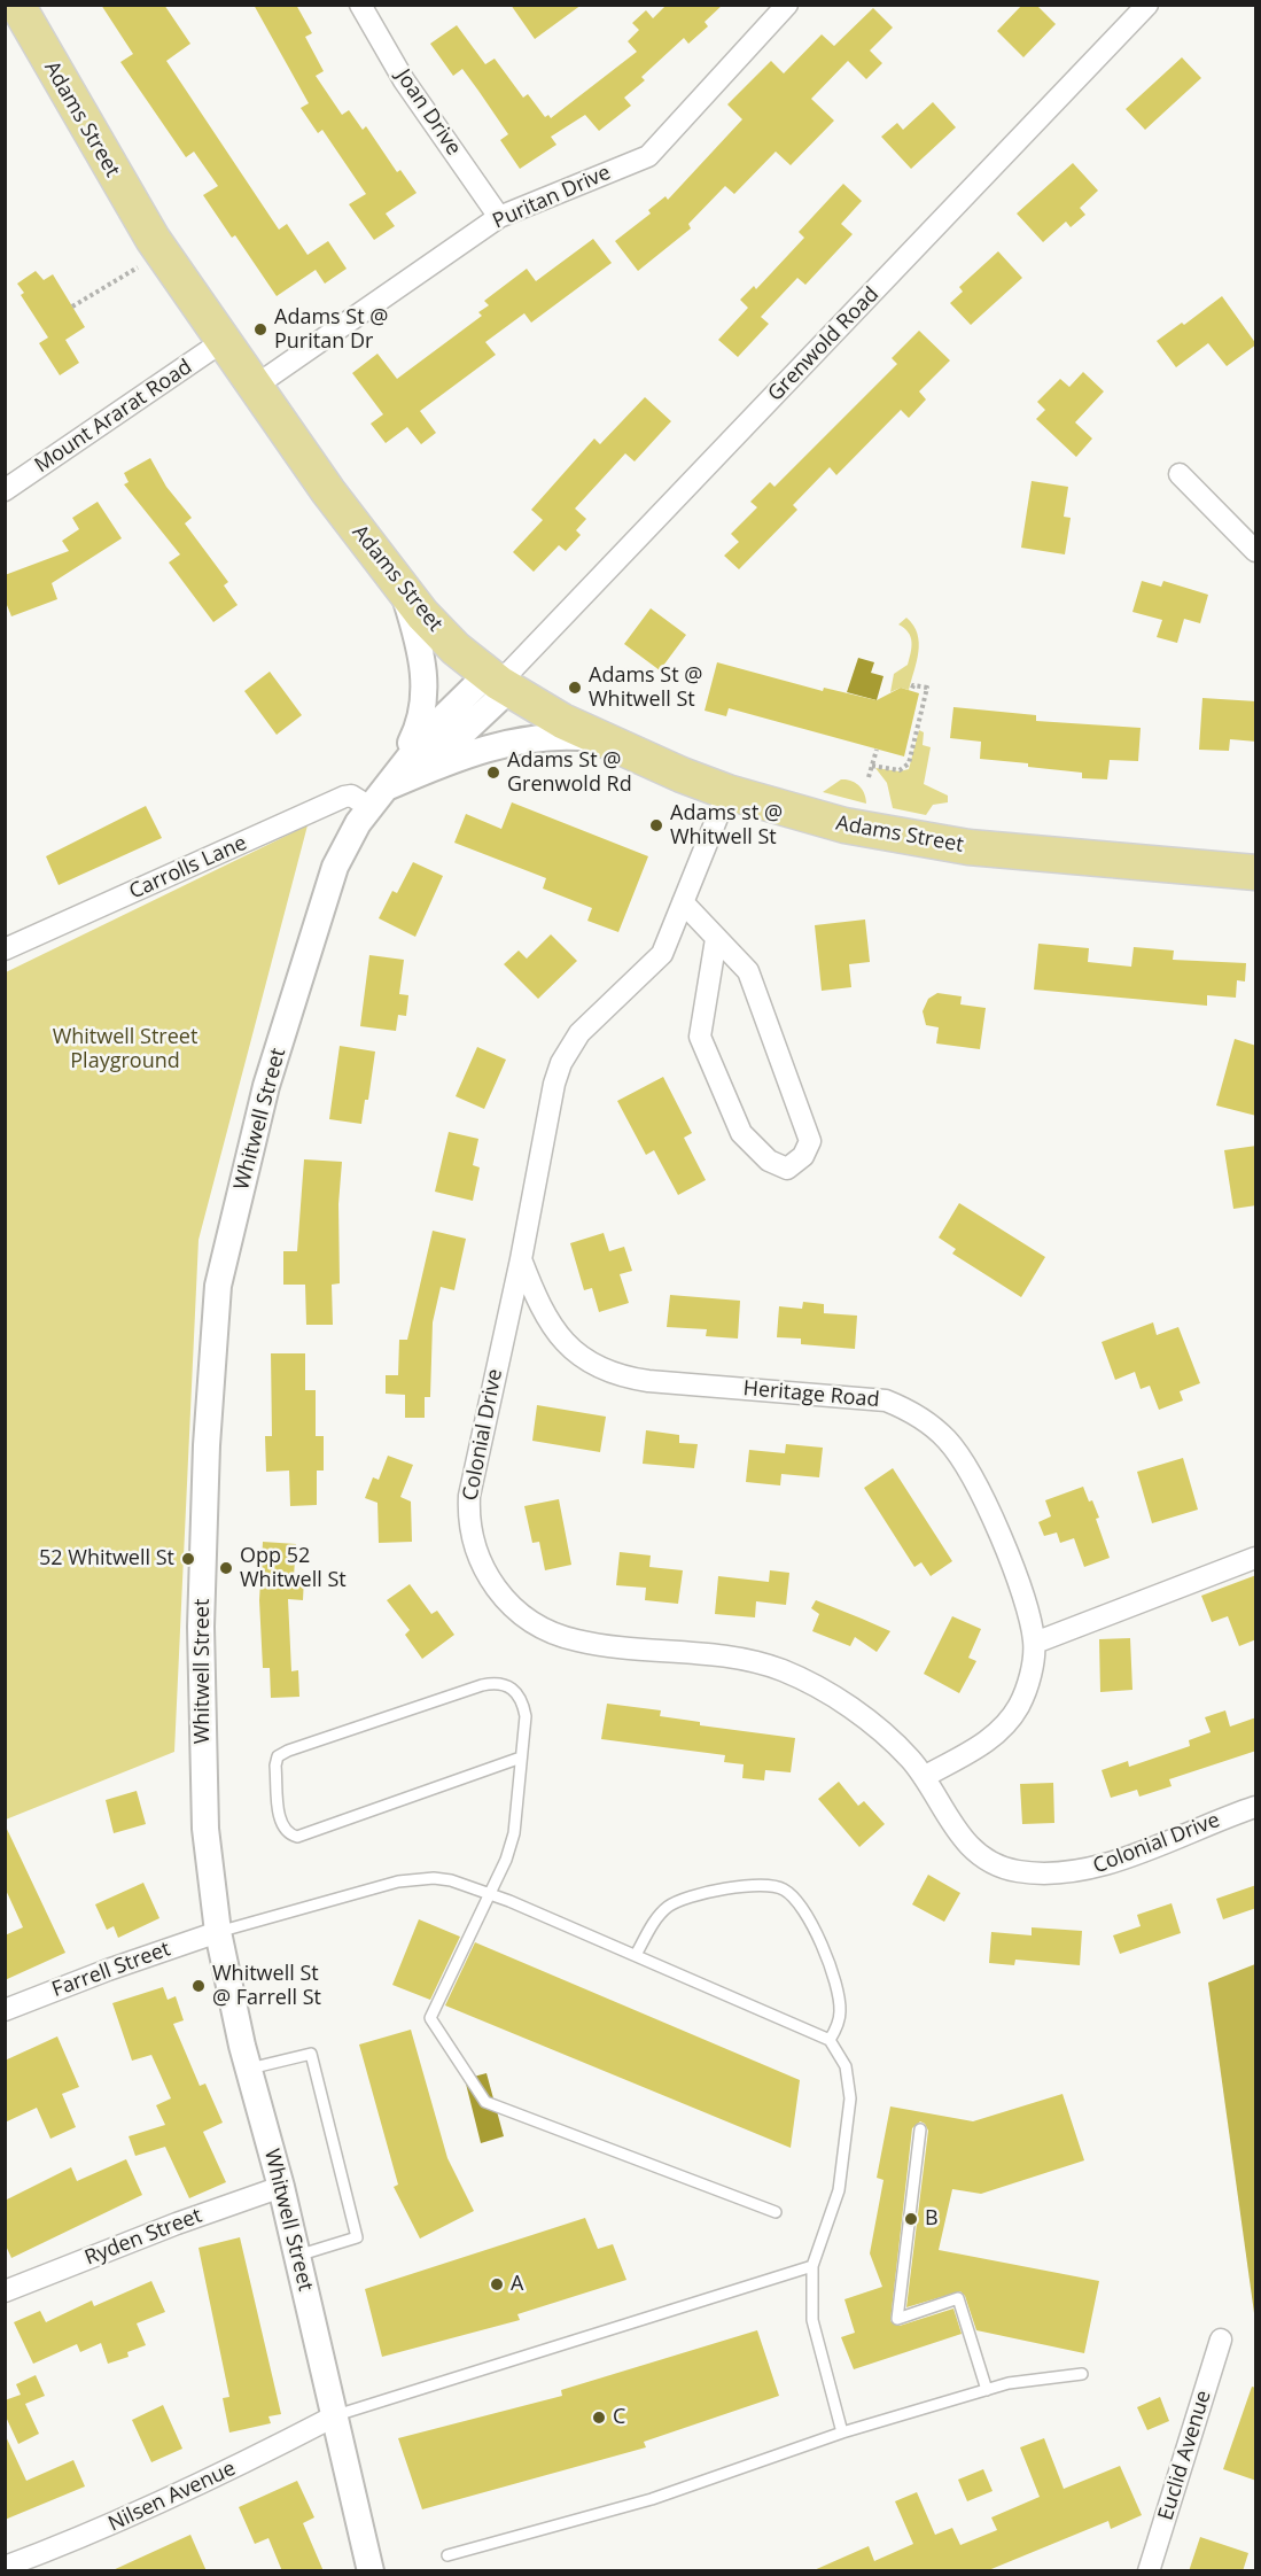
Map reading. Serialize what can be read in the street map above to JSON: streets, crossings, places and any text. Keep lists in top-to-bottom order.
{
  "streets": {
    "main road": ["Adams Street"],
    "street": [
      "Joan Drive",
      "Puritan Drive",
      "Grenwold Road",
      "Mount Ararat Road",
      "Carrolls Lane",
      "Whitwell Street",
      "Heritage Road",
      "Colonial Drive",
      "Farrell Street",
      "Ryden Street",
      "Euclid Avenue",
      "Nilsen Avenue"
    ]
  },
  "crossings": [
    ["Joan Drive", "Puritan Drive"],
    ["Adams Street", "Puritan Drive"],
    ["Adams Street", "Grenwold Road"],
    ["Adams Street", "Mount Ararat Road"],
    ["Adams Street", "Whitwell Street"],
    ["Adams Street", "Colonial Drive"],
    ["Grenwold Road", "Whitwell Street"],
    ["Carrolls Lane", "Whitwell Street"],
    ["Whitwell Street", "Farrell Street"],
    ["Whitwell Street", "Ryden Street"],
    ["Whitwell Street", "Nilsen Avenue"],
    ["Heritage Road", "Colonial Drive"]
  ],
  "parks": ["Whitwell Street Playground"],
  "places": [
    "Adams St @ Puritan Dr",
    "Adams St @ Whitwell St",
    "Adams St @ Grenwold Rd",
    "Adams st @ Whitwell St",
    "52 Whitwell St",
    "Opp 52 Whitwell St",
    "Whitwell St @ Farrell St",
    "B",
    "A",
    "C"
  ]
}
